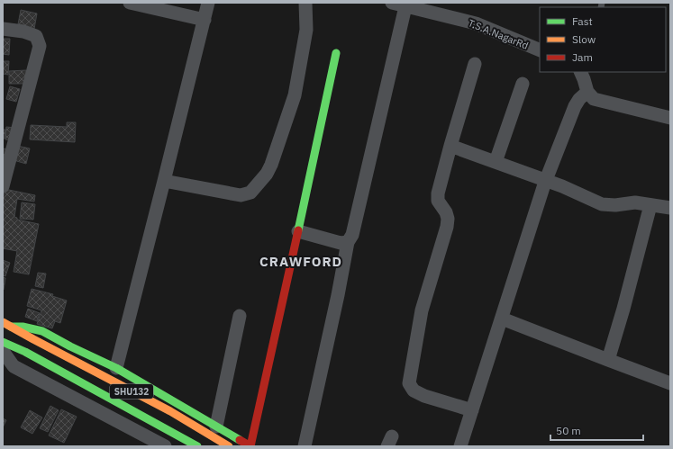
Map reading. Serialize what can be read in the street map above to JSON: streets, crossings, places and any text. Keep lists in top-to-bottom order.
{
  "streets": {
    "street": ["T.S.A.NagarRd", "SHU132"]
  },
  "districts": ["CRAWFORD"],
  "legend": ["Fast", "Slow", "Jam"],
  "scale_bar": "50 m"
}
